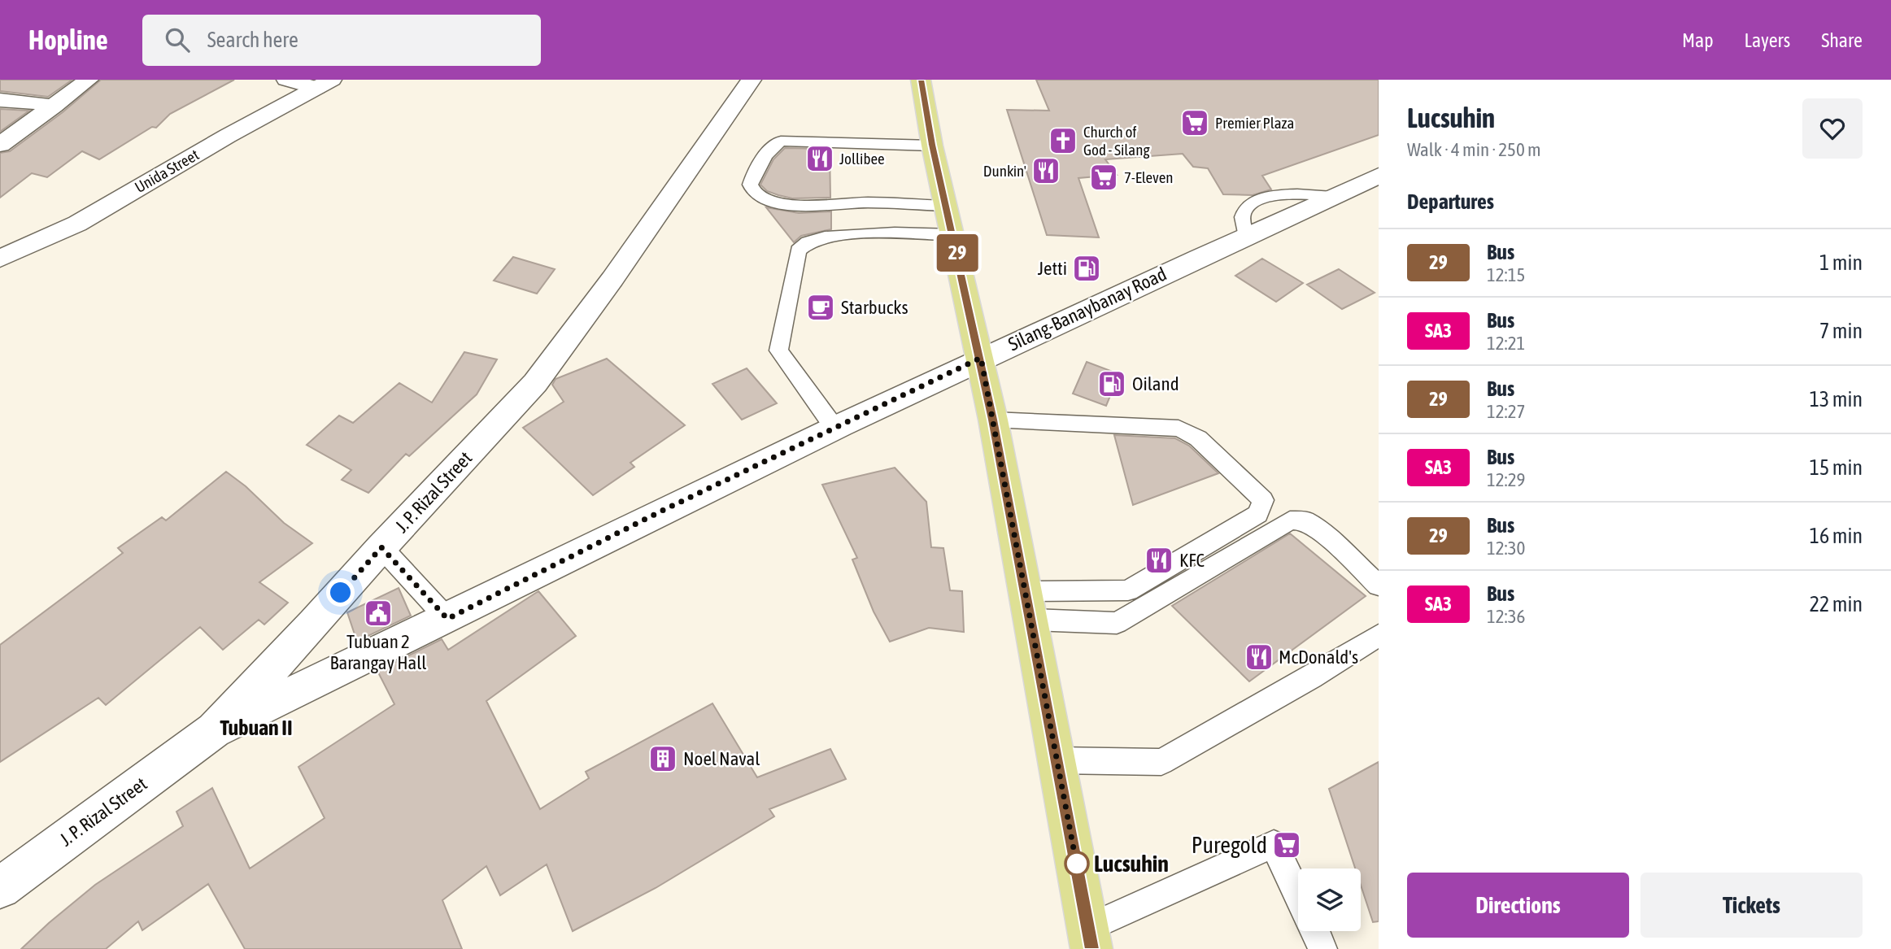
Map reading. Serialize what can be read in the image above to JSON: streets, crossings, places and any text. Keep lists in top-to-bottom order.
{
  "streets": {
    "main road": ["Unida Street", "Silang-Banaybanay Road", "J. P. Rizal Street"]
  },
  "crossings": [
    ["Silang-Banaybanay Road", "J. P. Rizal Street"]
  ],
  "districts": ["Tubuan II"],
  "places": {
    "supermarket": ["Premier Plaza", "7-Eleven", "Puregold"],
    "church": ["Church of God - Silang"],
    "restaurant": [
      "Jollibee",
      "Dunkin'",
      "KFC",
      "McDonald's"
    ],
    "fuel station": ["Jetti", "Oiland"],
    "cafe": ["Starbucks"],
    "public building": ["Tubuan 2 Barangay Hall"],
    "building": ["Noel Naval"],
    "other": ["Lucsuhin"]
  },
  "lines": ["bus line 29"],
  "page": {
    "header": "Hopline",
    "search": "Search here",
    "nav": ["Map", "Layers", "Share"],
    "on_map": "29",
    "heading": [
      ["Lucsuhin", "Walk · 4 min · 250 m"],
      "Departures"
    ],
    "list": [
      {
        "mark": "29",
        "name": "Bus",
        "note": "12:15",
        "value": "1 min"
      },
      {
        "mark": "SA3",
        "name": "Bus",
        "note": "12:21",
        "value": "7 min"
      },
      {
        "mark": "29",
        "name": "Bus",
        "note": "12:27",
        "value": "13 min"
      },
      {
        "mark": "SA3",
        "name": "Bus",
        "note": "12:29",
        "value": "15 min"
      },
      {
        "mark": "29",
        "name": "Bus",
        "note": "12:30",
        "value": "16 min"
      },
      {
        "mark": "SA3",
        "name": "Bus",
        "note": "12:36",
        "value": "22 min"
      }
    ],
    "buttons": ["Directions", "Tickets"]
  }
}
